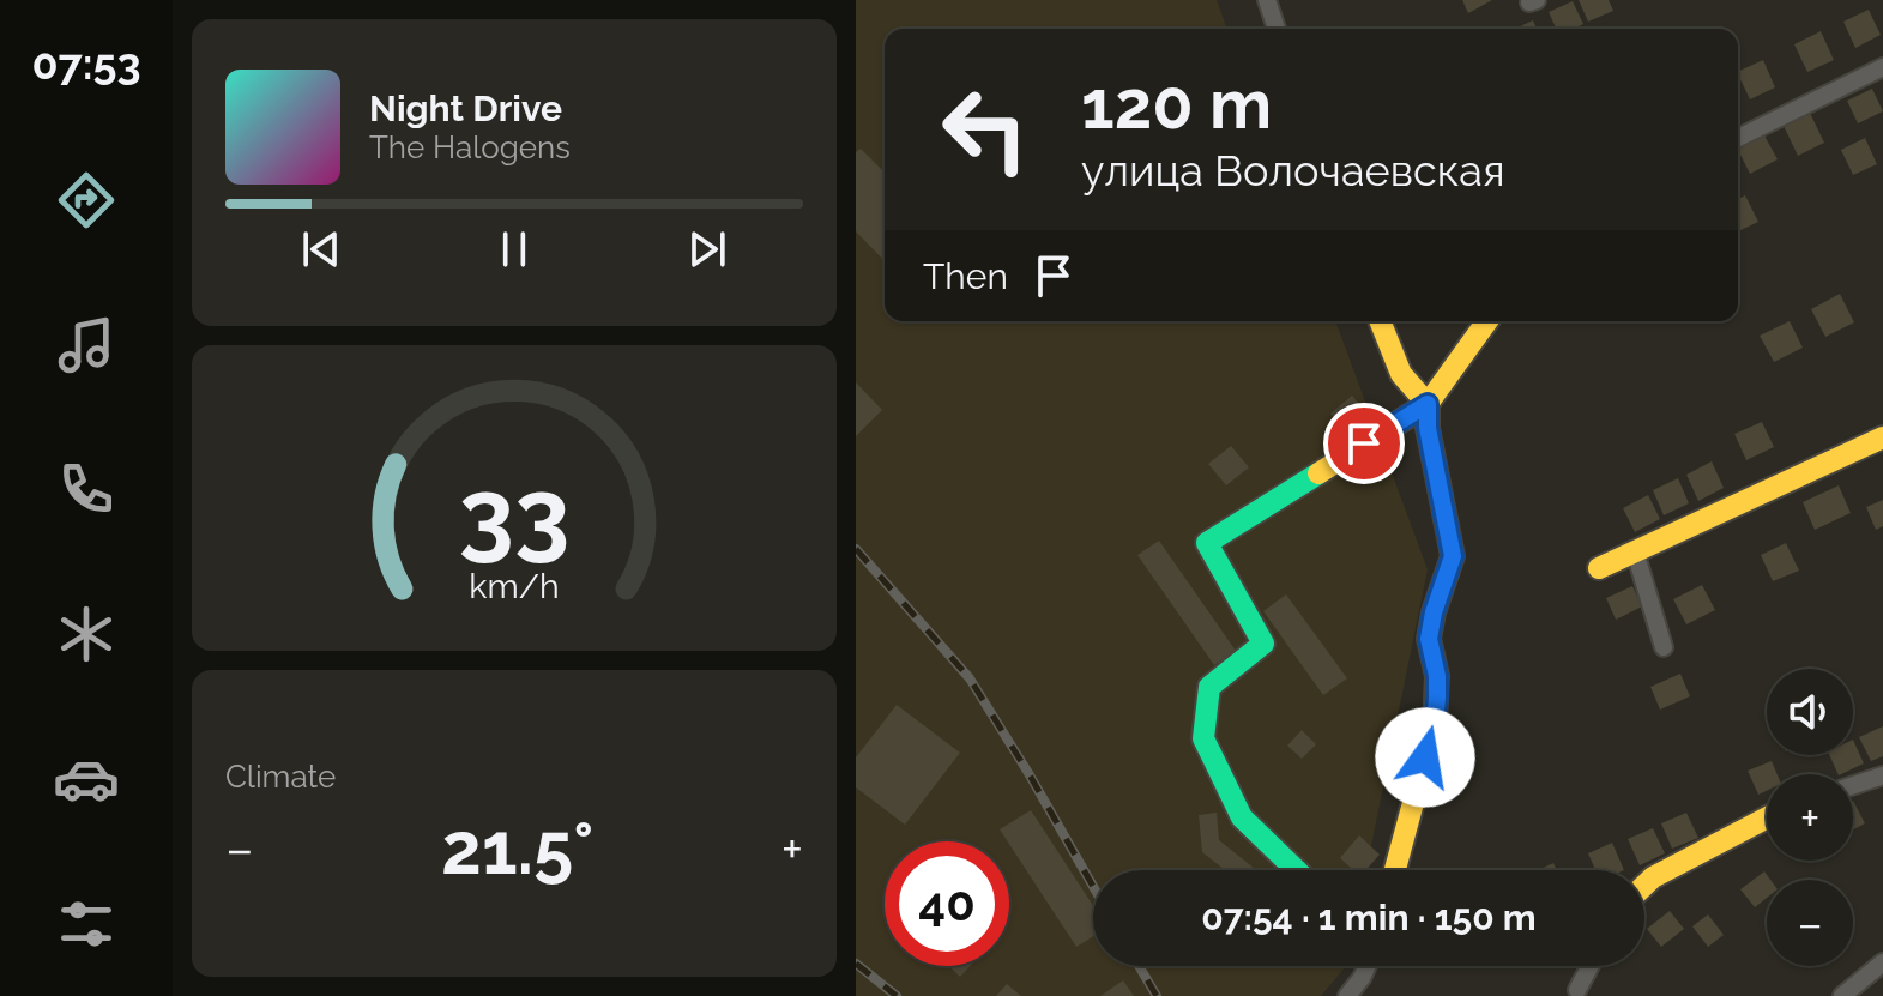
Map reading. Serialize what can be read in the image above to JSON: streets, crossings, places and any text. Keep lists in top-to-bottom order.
{
  "page": {
    "tabs": "07:53",
    "turn": ["120 m", "улица Волочаевская"],
    "song": ["Night Drive", "The Halogens"],
    "then": "Then",
    "map_buttons": ["+", "−"],
    "tile": "Climate",
    "heat": ["−", "21.5°", "+"],
    "limit": "40",
    "trip": "07:54 · 1 min · 150 m",
    "gauge": ["33", "km/h"]
  }
}
